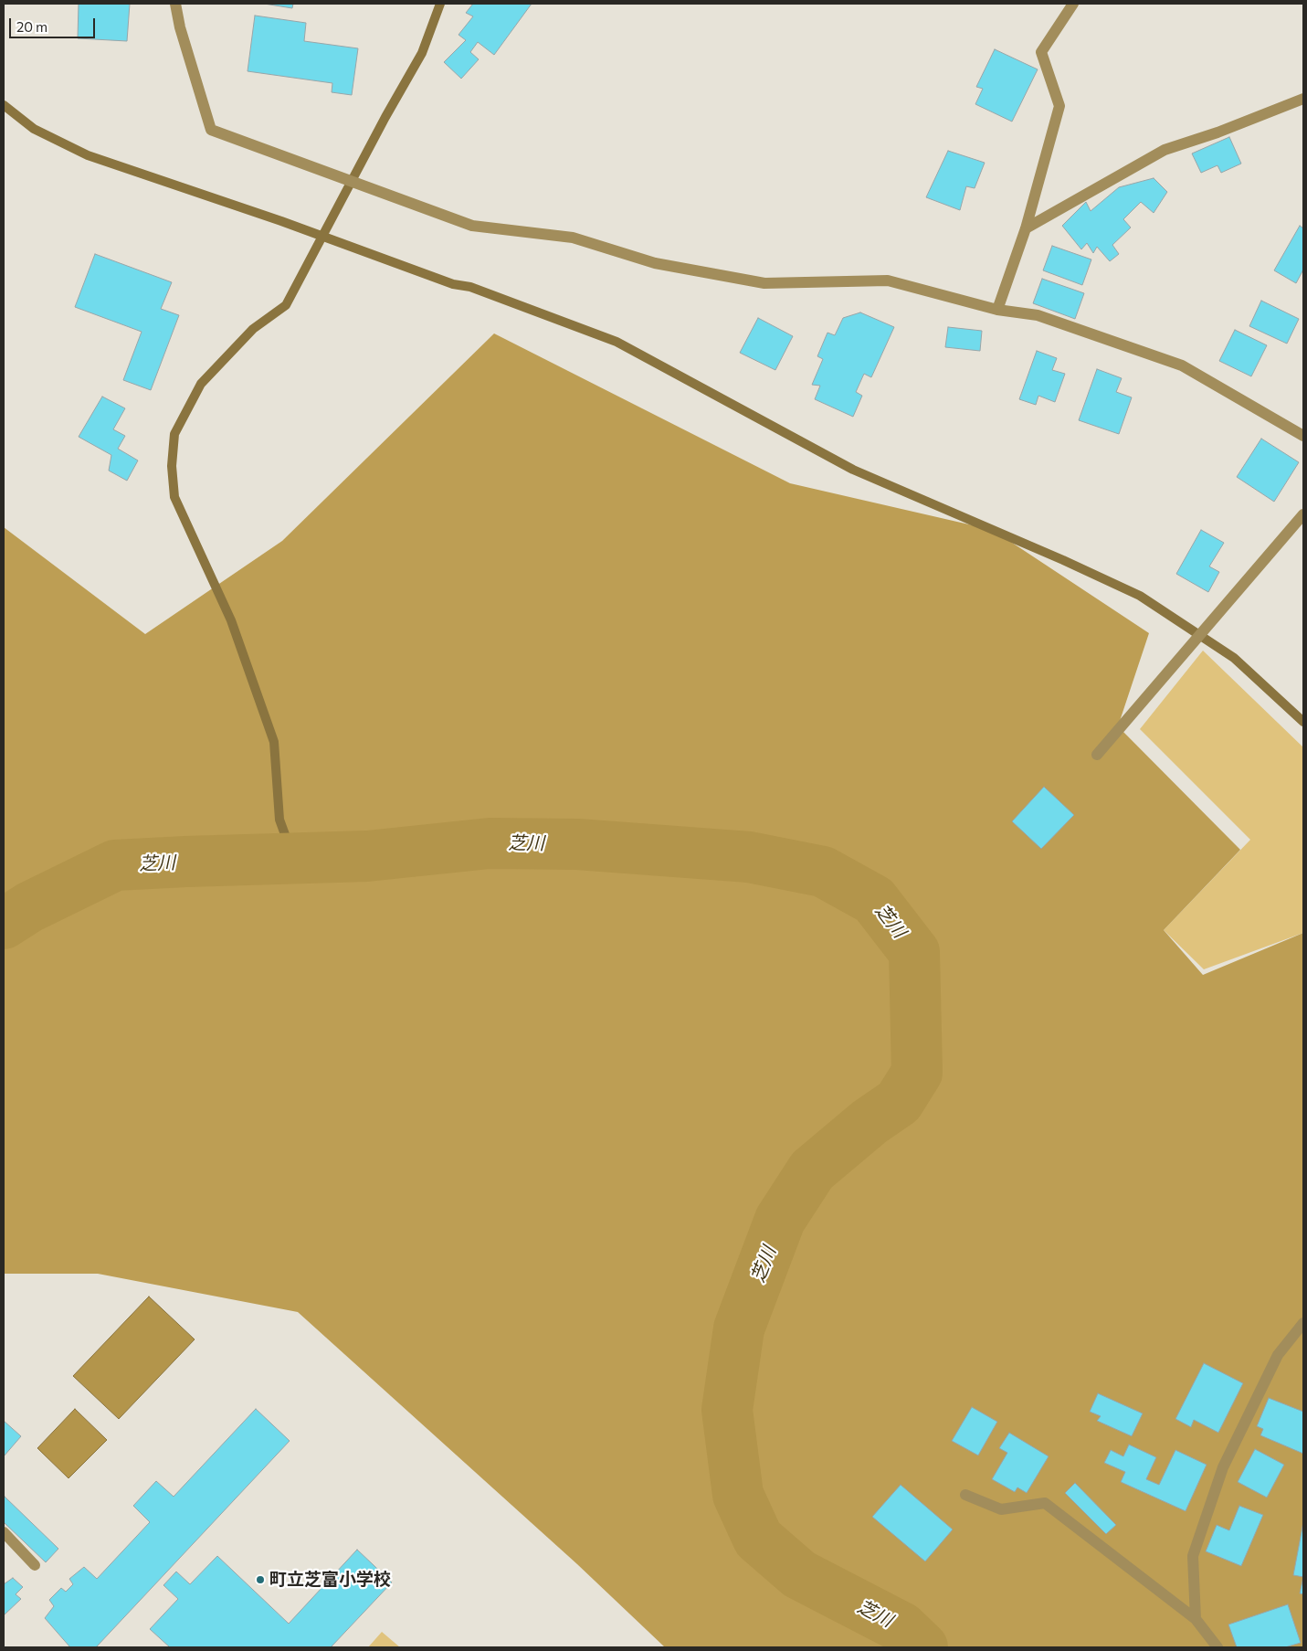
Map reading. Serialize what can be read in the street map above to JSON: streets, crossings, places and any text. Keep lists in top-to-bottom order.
{
  "water": ["芝川"],
  "places": ["町立芝富小学校"],
  "scale_bar": "20 m"
}
